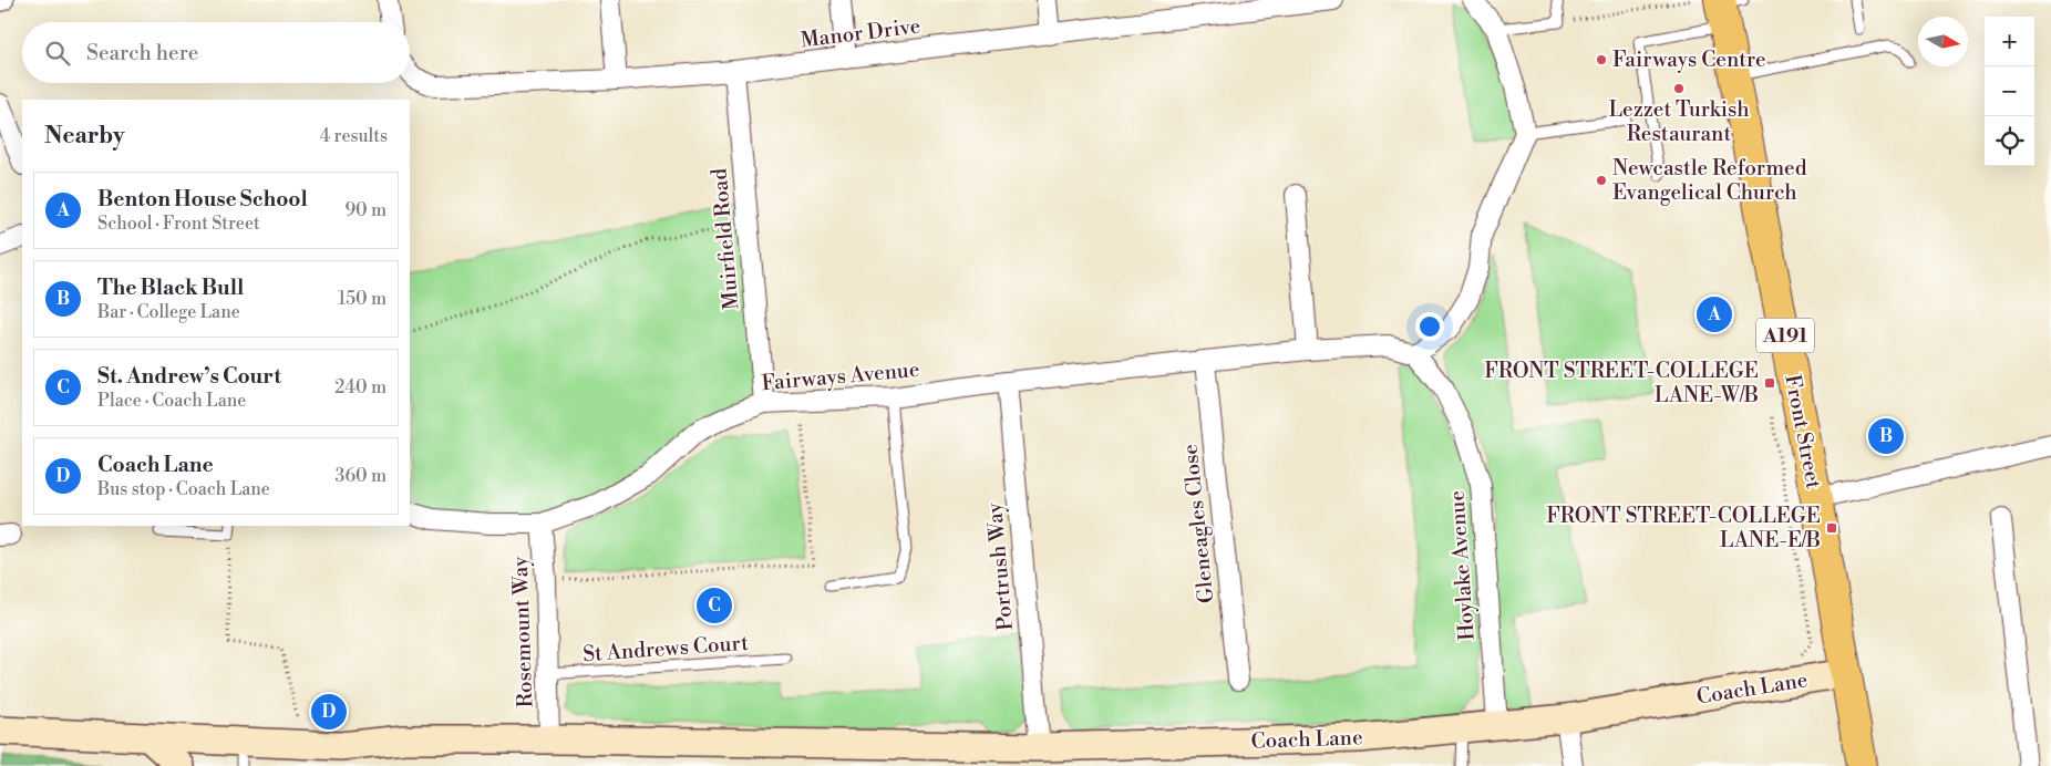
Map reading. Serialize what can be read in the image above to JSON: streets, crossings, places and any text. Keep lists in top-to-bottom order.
{
  "streets": {
    "main road": ["A191", "Front Street"],
    "street": [
      "Manor Drive",
      "Muirfield Road",
      "Fairways Avenue",
      "Gleneagles Close",
      "Hoylake Avenue",
      "Portrush Way",
      "Rosemount Way",
      "Coach Lane"
    ],
    "lane": ["St Andrews Court"]
  },
  "crossings": [
    ["Manor Drive", "Muirfield Road"],
    ["Muirfield Road", "Fairways Avenue"],
    ["Fairways Avenue", "Gleneagles Close"],
    ["Fairways Avenue", "Hoylake Avenue"],
    ["Fairways Avenue", "Portrush Way"],
    ["Fairways Avenue", "Rosemount Way"],
    ["Front Street", "Coach Lane"],
    ["Hoylake Avenue", "Coach Lane"],
    ["Portrush Way", "Coach Lane"],
    ["Rosemount Way", "St Andrews Court"],
    ["Rosemount Way", "Coach Lane"]
  ],
  "places": {
    "other": ["Fairways Centre", "Lezzet Turkish Restaurant", "Newcastle Reformed Evangelical Church"],
    "transit": ["FRONT STREET-COLLEGE LANE-W/B", "FRONT STREET-COLLEGE LANE-E/B"]
  },
  "north": "right",
  "page": {
    "map_buttons": ["+", "−"],
    "search": "Search here",
    "heading": ["Nearby", "4 results"],
    "list": [
      {
        "mark": "A",
        "name": "Benton House School",
        "note": "School · Front Street",
        "value": "90 m"
      },
      {
        "mark": "B",
        "name": "The Black Bull",
        "note": "Bar · College Lane",
        "value": "150 m"
      },
      {
        "mark": "C",
        "name": "St. Andrew’s Court",
        "note": "Place · Coach Lane",
        "value": "240 m"
      },
      {
        "mark": "D",
        "name": "Coach Lane",
        "note": "Bus stop · Coach Lane",
        "value": "360 m"
      }
    ],
    "pins": [
      "A",
      "B",
      "C",
      "D"
    ]
  }
}
